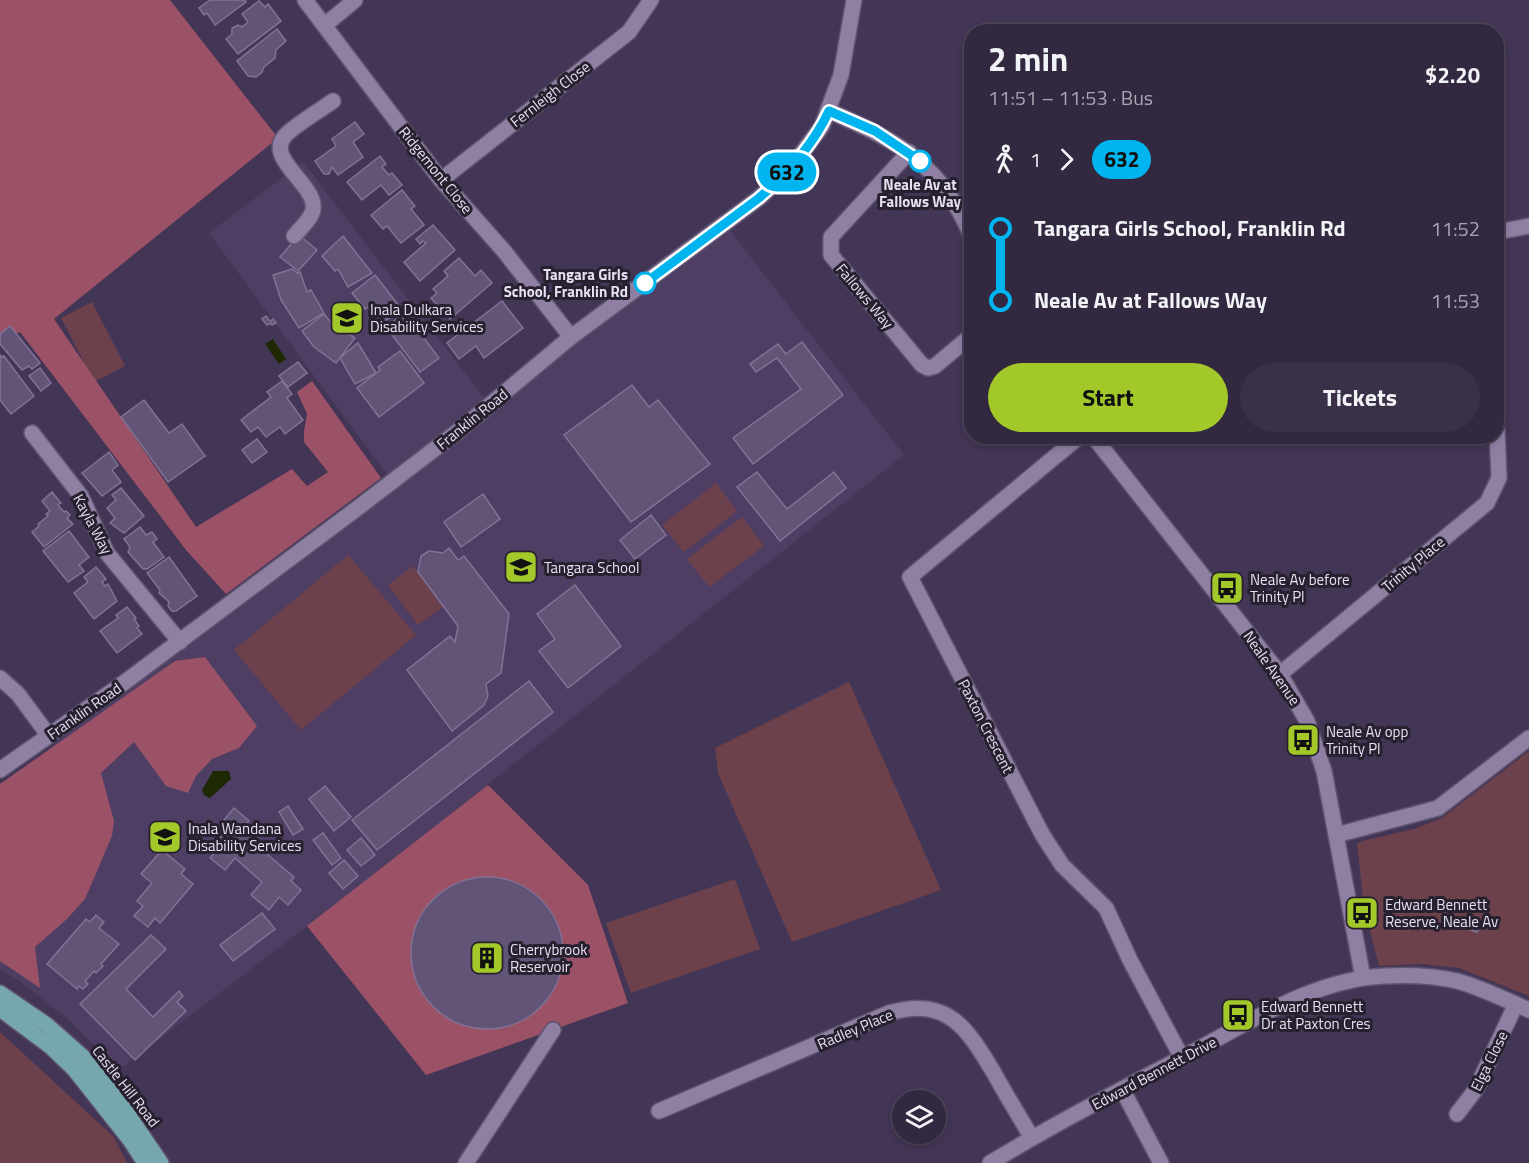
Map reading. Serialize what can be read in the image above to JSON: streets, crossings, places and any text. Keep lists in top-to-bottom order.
{
  "streets": {
    "main road": ["Castle Hill Road"],
    "street": [
      "Fernleigh Close",
      "Ridgemont Close",
      "Fallows Way",
      "Franklin Road",
      "Kayla Way",
      "Trinity Place",
      "Neale Avenue",
      "Paxton Crescent",
      "Radley Place",
      "Elga Close",
      "Edward Bennett Drive"
    ]
  },
  "crossings": [
    ["Fernleigh Close", "Ridgemont Close"],
    ["Ridgemont Close", "Franklin Road"],
    ["Franklin Road", "Kayla Way"],
    ["Trinity Place", "Neale Avenue"],
    ["Neale Avenue", "Edward Bennett Drive"],
    ["Paxton Crescent", "Edward Bennett Drive"],
    ["Radley Place", "Edward Bennett Drive"],
    ["Elga Close", "Edward Bennett Drive"]
  ],
  "places": {
    "other": ["Neale Av at Fallows Way", "Tangara Girls School, Franklin Rd"],
    "school or university": ["Inala Dulkara Disability Services", "Tangara School", "Inala Wandana Disability Services"],
    "bus stop": [
      "Neale Av before Trinity Pl",
      "Neale Av opp Trinity Pl",
      "Edward Bennett Reserve, Neale Av",
      "Edward Bennett Dr at Paxton Cres"
    ],
    "building": ["Cherrybrook Reservoir"]
  },
  "lines": ["bus line 632"],
  "page": {
    "on_map": "632",
    "heading": ["2 min", "11:51 – 11:53 · Bus", "$2.20"],
    "legs": ["1", "632"],
    "list": [
      {
        "name": "Tangara Girls School, Franklin Rd",
        "value": "11:52"
      },
      {
        "name": "Neale Av at Fallows Way",
        "value": "11:53"
      }
    ],
    "buttons": ["Start", "Tickets"]
  }
}
